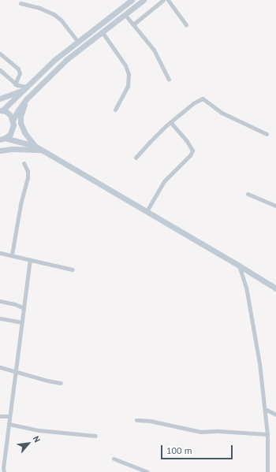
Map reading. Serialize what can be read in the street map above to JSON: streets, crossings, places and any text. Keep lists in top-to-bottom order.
{
  "scale_bar": "100 m",
  "north": "top right"
}
